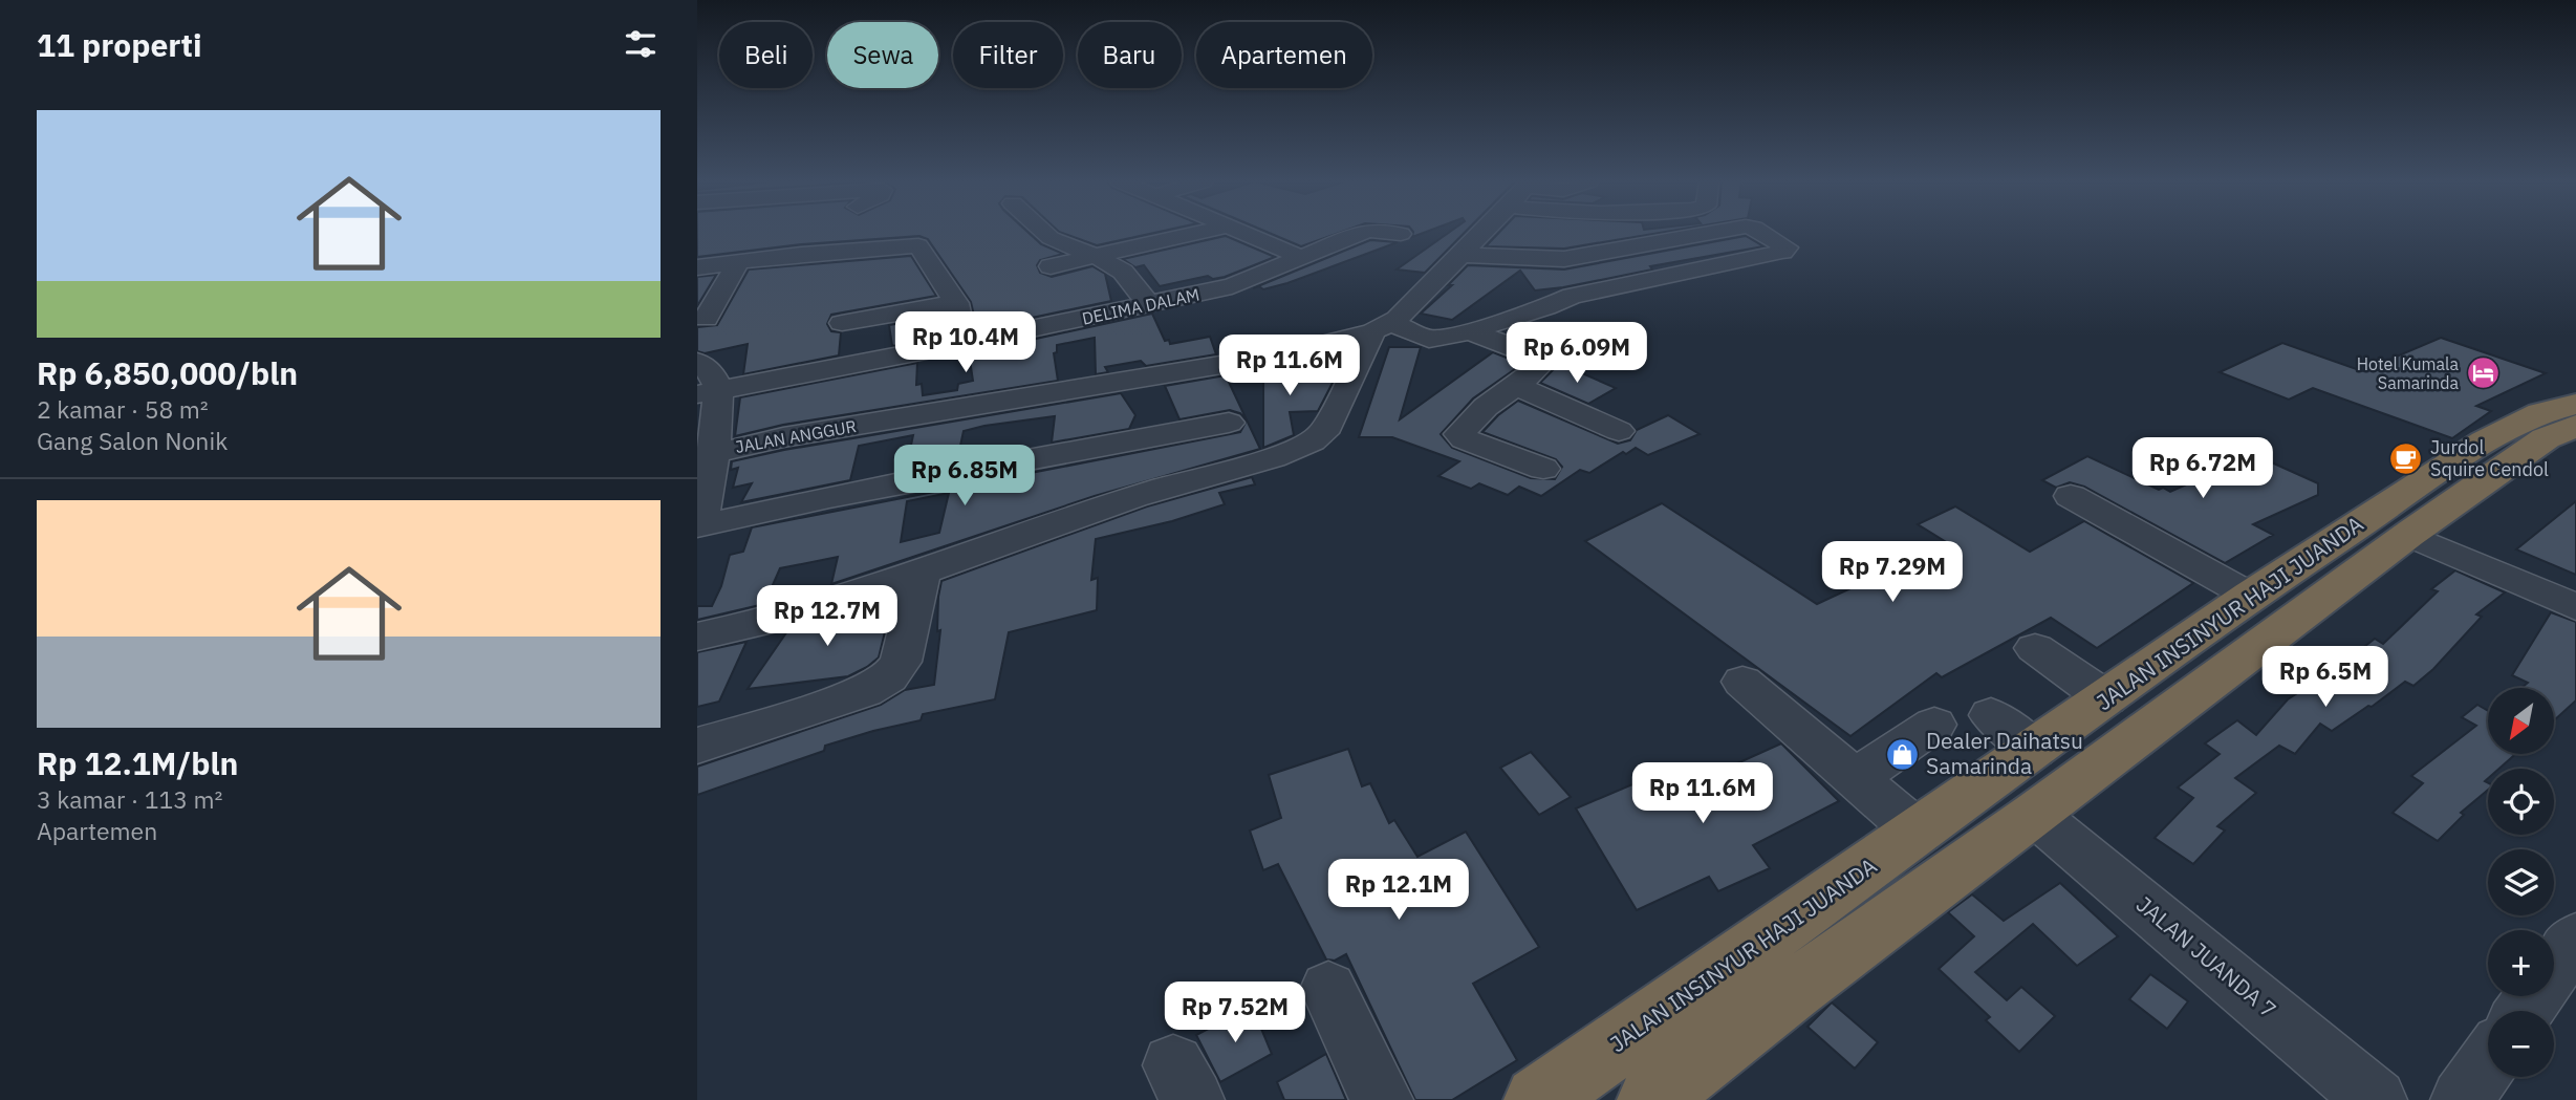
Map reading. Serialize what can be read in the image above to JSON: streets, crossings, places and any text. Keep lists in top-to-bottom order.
{
  "streets": {
    "highway": ["JALAN INSINYUR HAJI JUANDA"],
    "street": ["DELIMA DALAM", "JALAN ANGGUR", "JALAN JUANDA 7"]
  },
  "crossings": [
    ["JALAN INSINYUR HAJI JUANDA", "JALAN JUANDA 7"]
  ],
  "places": {
    "hotel": ["Hotel Kumala Samarinda"],
    "cafe": ["Jurdol Squire Cendol"],
    "shop": ["Dealer Daihatsu Samarinda"]
  },
  "north": "bottom left",
  "page": {
    "heading": "11 properti",
    "chip": [
      "Beli",
      "Sewa",
      "Filter",
      "Baru",
      "Apartemen"
    ],
    "list": [
      {
        "name": "Rp 6,850,000/bln",
        "note": "2 kamar · 58 m² · Gang Salon Nonik"
      },
      {
        "name": "Rp 12.1M/bln",
        "note": "3 kamar · 113 m² · Apartemen"
      }
    ],
    "price": [
      "Rp 10.4M",
      "Rp 6.09M",
      "Rp 11.6M",
      "Rp 6.72M",
      "Rp 6.85M",
      "Rp 7.29M",
      "Rp 12.7M",
      "Rp 6.5M",
      "Rp 11.6M",
      "Rp 12.1M",
      "Rp 7.52M"
    ],
    "map_buttons": ["+", "−"]
  }
}
